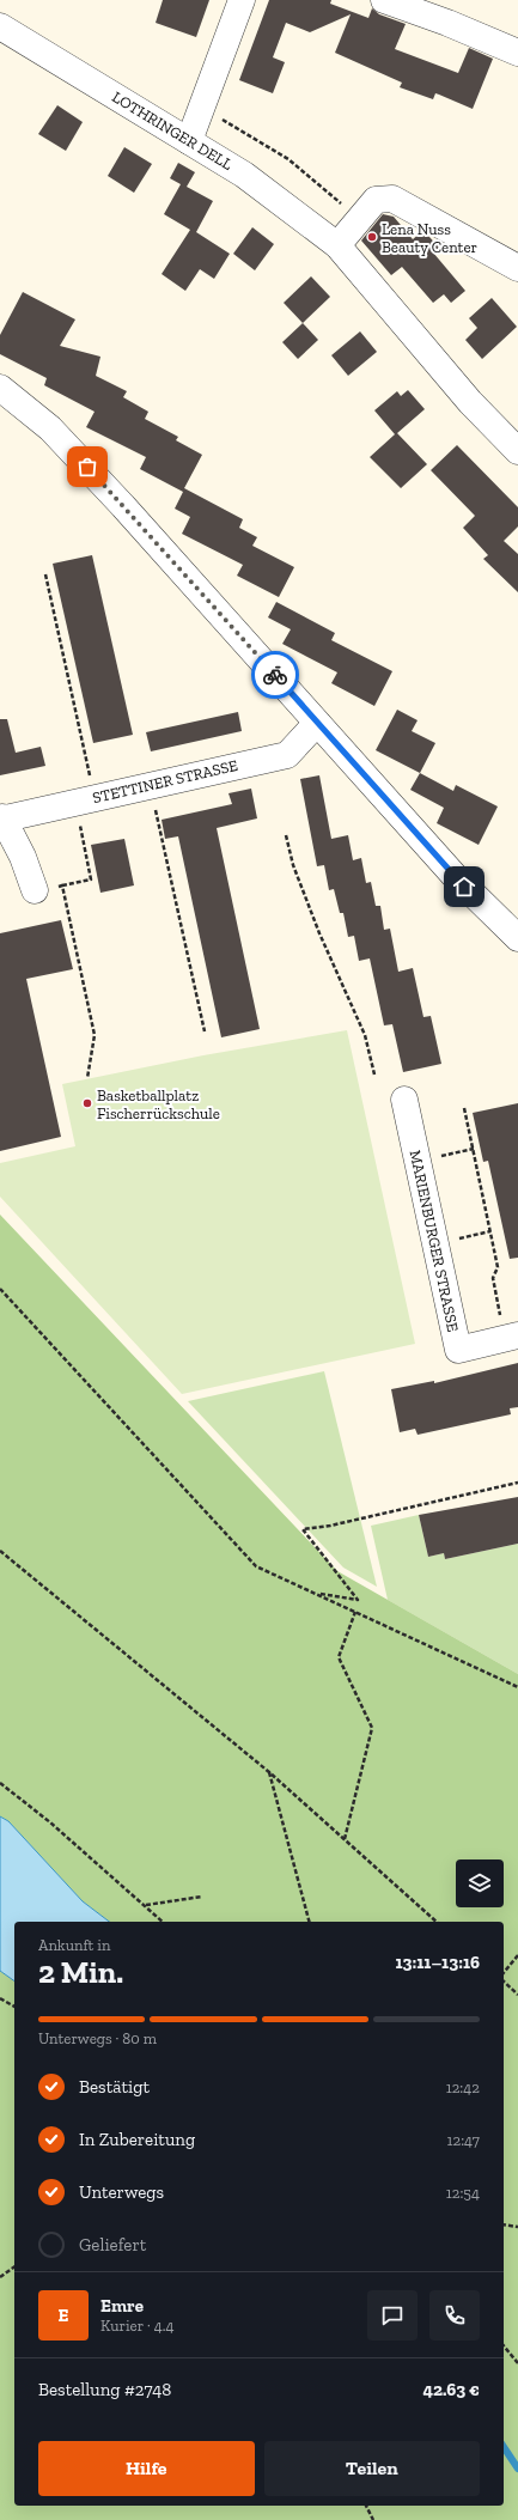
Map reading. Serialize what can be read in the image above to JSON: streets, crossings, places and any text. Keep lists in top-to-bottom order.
{
  "streets": {
    "street": ["LOTHRINGER DELL", "STETTINER STRASSE", "MARIENBURGER STRASSE"]
  },
  "places": ["Lena Nuss Beauty Center", "Basketballplatz Fischerrückschule"],
  "page": {
    "heading": ["2 Min.", "Ankunft in", "13:11–13:16"],
    "panel": [
      "Emre",
      "Kurier · 4.4",
      "Bestellung #2748",
      "42.63 €"
    ],
    "bar": "Unterwegs · 80 m",
    "list": [
      ["Bestätigt", "12:42"],
      ["In Zubereitung", "12:47"],
      ["Unterwegs", "12:54"],
      "Geliefert"
    ],
    "round": "E",
    "buttons": ["Hilfe", "Teilen"]
  }
}
